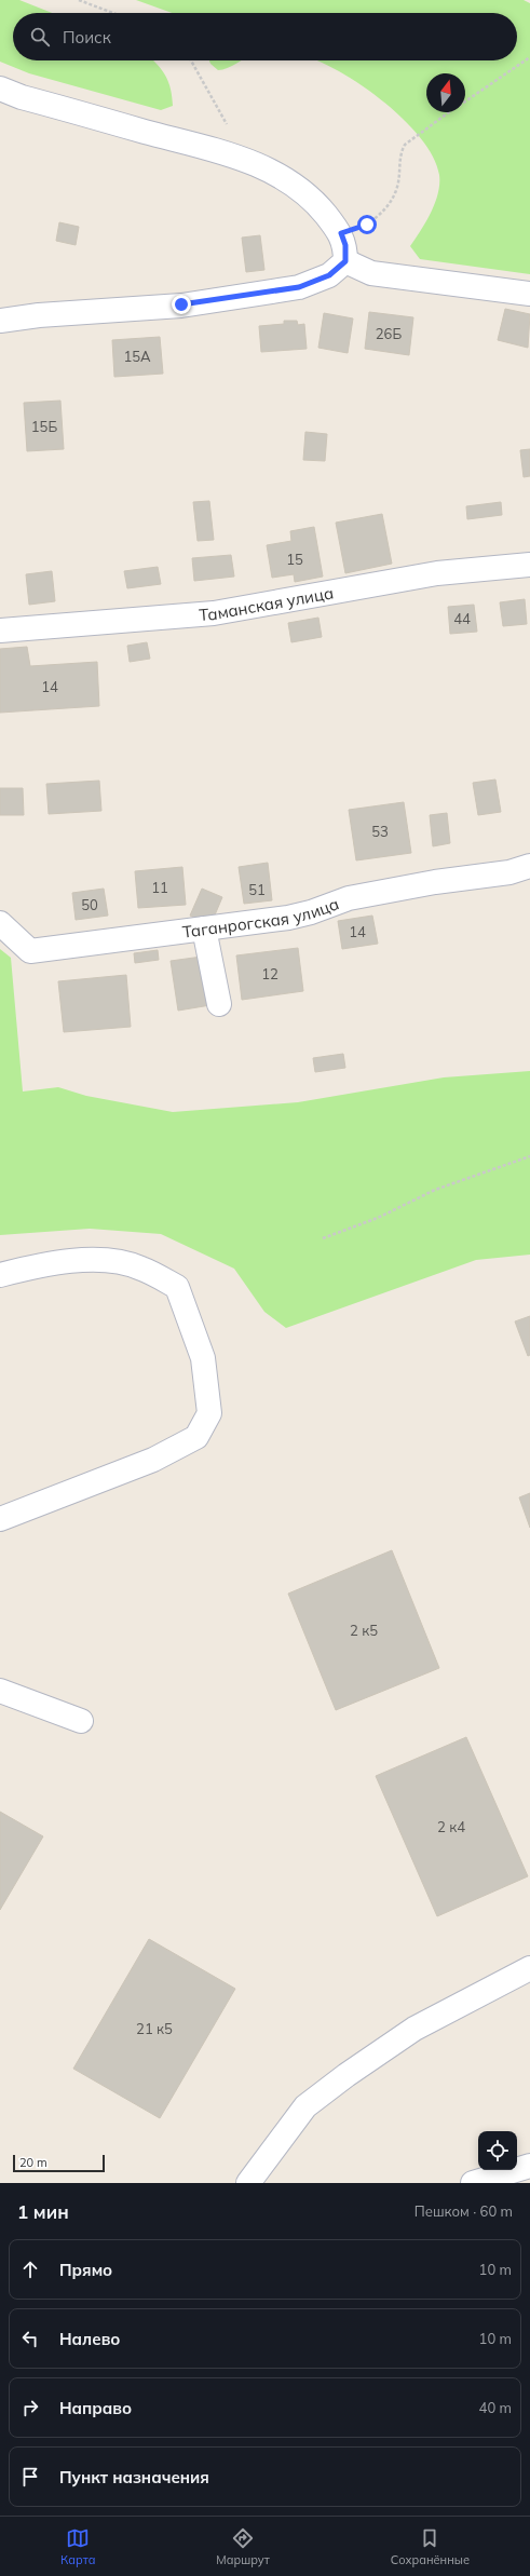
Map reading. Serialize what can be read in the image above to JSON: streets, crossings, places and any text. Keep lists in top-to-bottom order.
{
  "streets": {
    "street": ["Таманская улица", "Таганрогская улица"]
  },
  "house_numbers": [
    "26Б",
    "15А",
    "15Б",
    "15",
    "44",
    "14",
    "53",
    "11",
    "51",
    "50",
    "14",
    "12",
    "2 к5",
    "2 к4",
    "21 к5"
  ],
  "scale_bar": "20 m",
  "north": "top",
  "page": {
    "search": "Поиск",
    "scale": "20 m",
    "heading": ["1 мин", "Пешком · 60 m"],
    "list": [
      ["Прямо", "10 m"],
      ["Налево", "10 m"],
      ["Направо", "40 m"],
      "Пункт назначения"
    ],
    "nav": ["Карта", "Маршрут", "Сохранённые"]
  }
}
